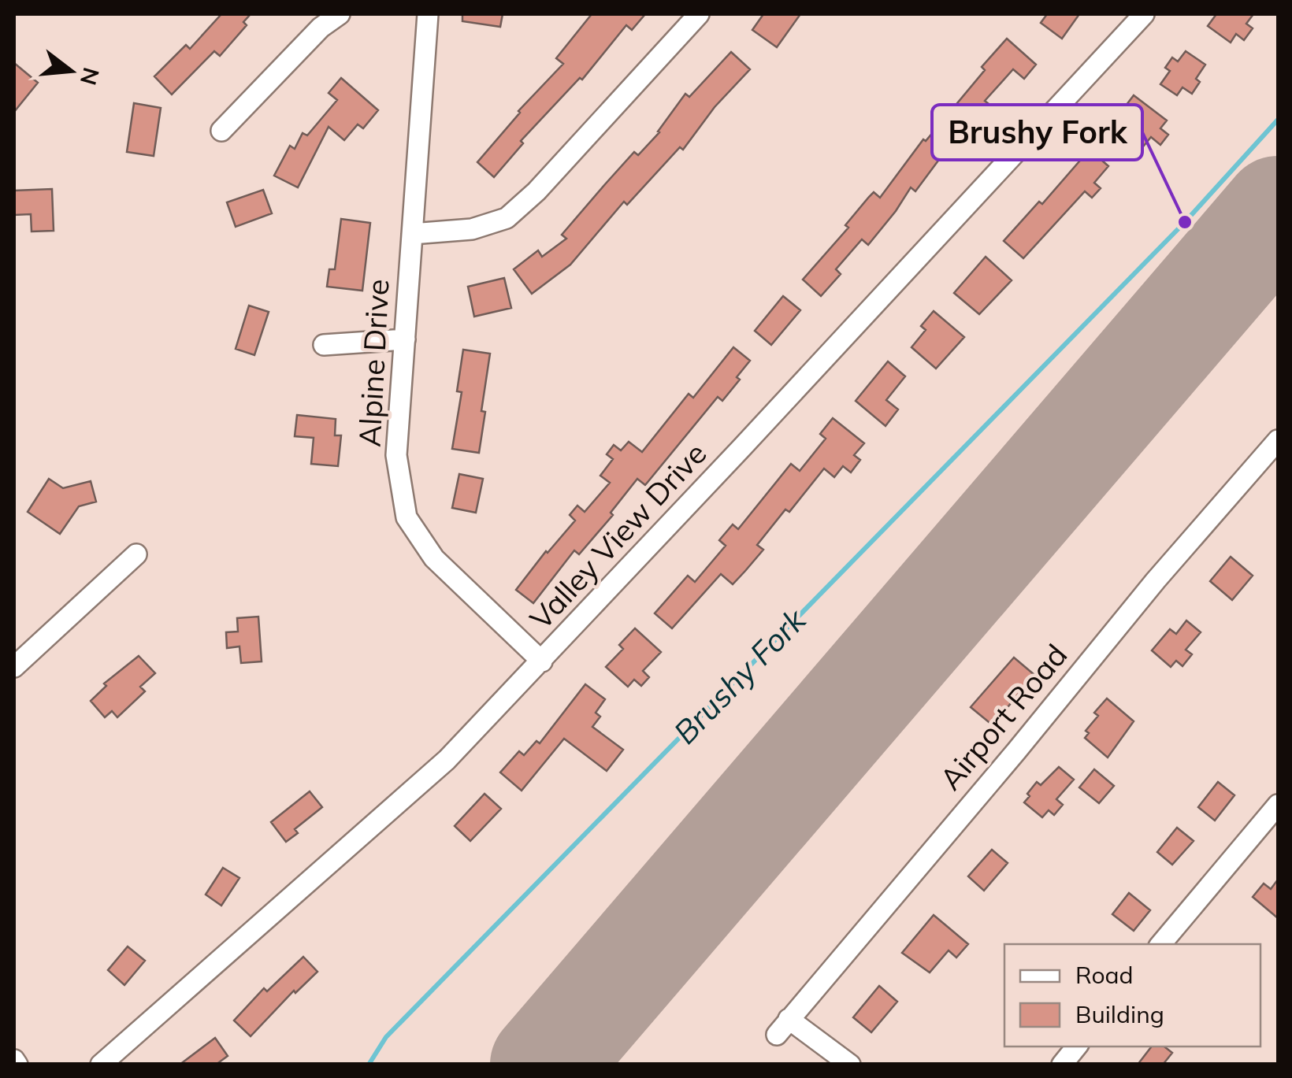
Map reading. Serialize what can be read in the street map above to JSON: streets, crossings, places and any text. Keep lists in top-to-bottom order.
{
  "streets": {
    "street": ["Alpine Drive", "Valley View Drive", "Airport Road"]
  },
  "crossings": [
    ["Alpine Drive", "Valley View Drive"]
  ],
  "water": ["Brushy Fork"],
  "places": ["Brushy Fork"],
  "legend": ["Road", "Building"],
  "north": "right"
}
